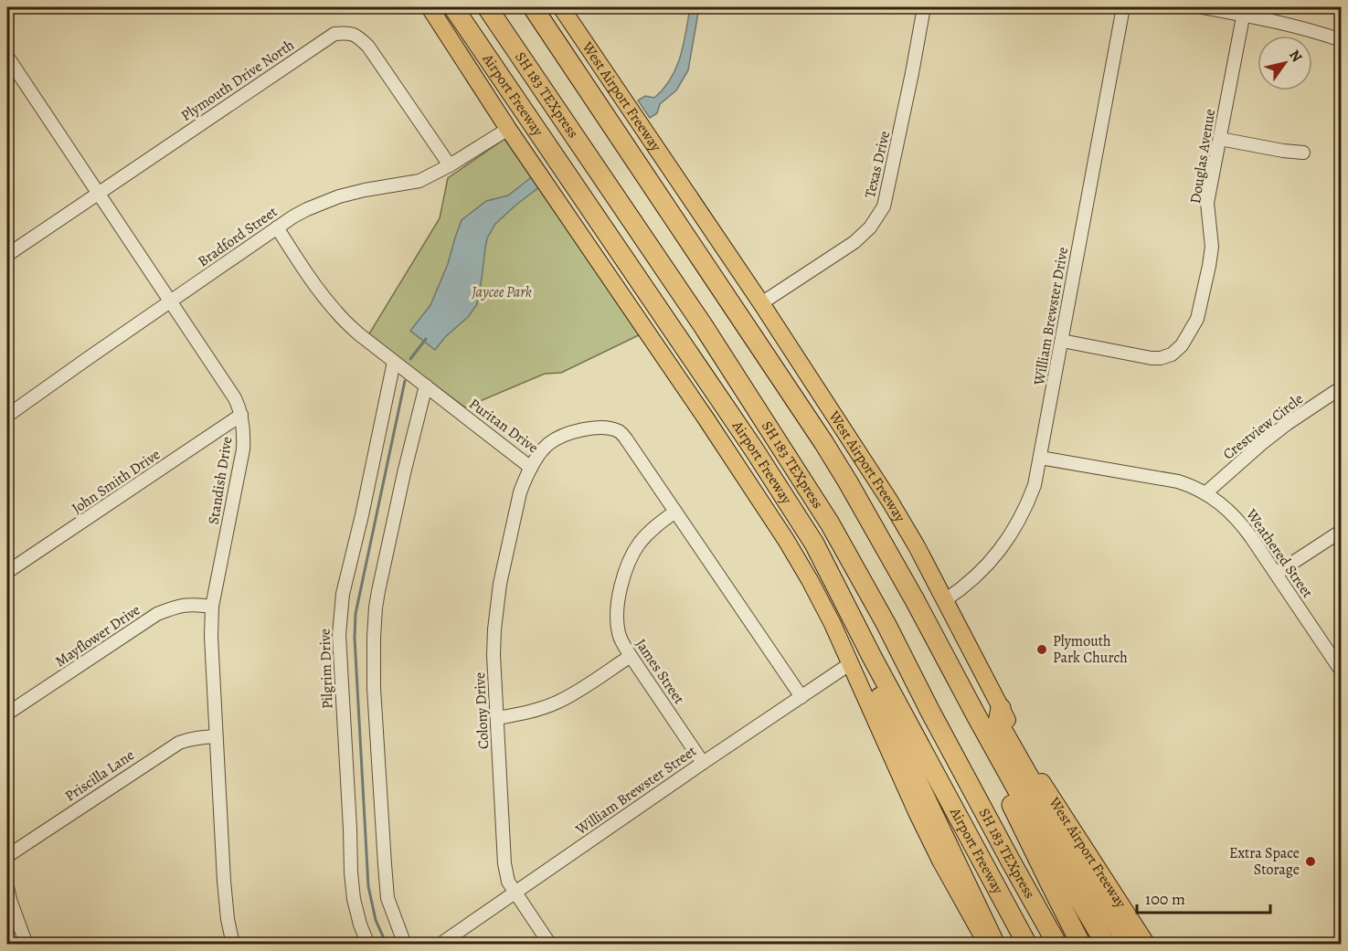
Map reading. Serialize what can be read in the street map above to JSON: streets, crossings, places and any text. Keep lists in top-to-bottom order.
{
  "streets": {
    "highway": ["Airport Freeway", "SH 183 TEXpress"],
    "main road": ["West Airport Freeway"],
    "street": [
      "Plymouth Drive North",
      "Douglas Avenue",
      "Texas Drive",
      "Bradford Street",
      "William Brewster Drive",
      "Puritan Drive",
      "Crestview Circle",
      "Standish Drive",
      "John Smith Drive",
      "Weathered Street",
      "Mayflower Drive",
      "Pilgrim Drive",
      "James Street",
      "Colony Drive",
      "Priscilla Lane",
      "William Brewster Street"
    ]
  },
  "crossings": [
    ["Plymouth Drive North", "Bradford Street"],
    ["Plymouth Drive North", "Standish Drive"],
    ["West Airport Freeway", "Texas Drive"],
    ["West Airport Freeway", "William Brewster Drive"],
    ["Douglas Avenue", "William Brewster Drive"],
    ["Bradford Street", "Puritan Drive"],
    ["Bradford Street", "Standish Drive"],
    ["William Brewster Drive", "Weathered Street"],
    ["Puritan Drive", "Pilgrim Drive"],
    ["Puritan Drive", "James Street"],
    ["Puritan Drive", "Colony Drive"],
    ["Puritan Drive", "William Brewster Street"],
    ["Crestview Circle", "Weathered Street"],
    ["Standish Drive", "John Smith Drive"],
    ["Standish Drive", "Mayflower Drive"],
    ["Standish Drive", "Priscilla Lane"],
    ["James Street", "William Brewster Street"],
    ["Colony Drive", "William Brewster Street"]
  ],
  "parks": ["Jaycee Park"],
  "places": ["Plymouth Park Church", "Extra Space Storage"],
  "scale_bar": "100 m",
  "north": "top right"
}
